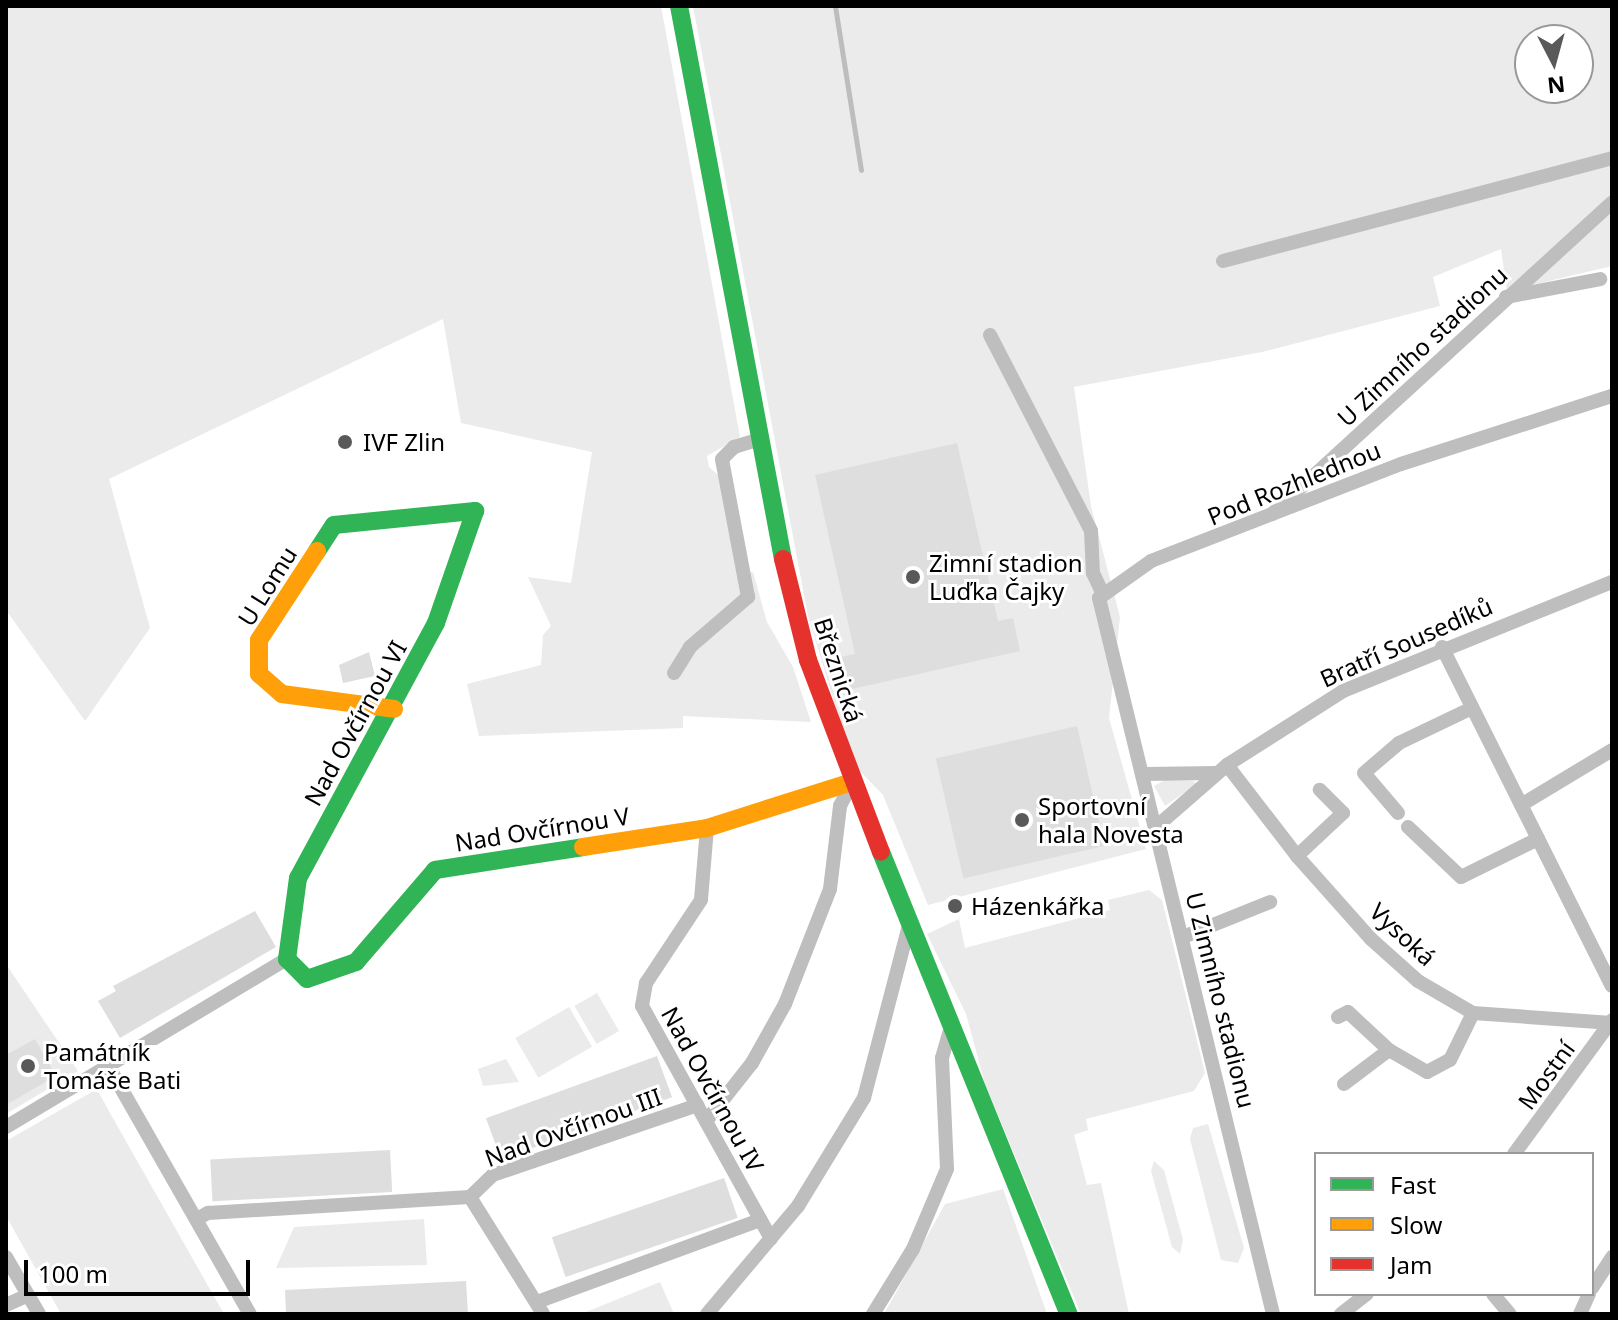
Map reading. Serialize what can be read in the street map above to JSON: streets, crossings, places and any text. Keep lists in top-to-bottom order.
{
  "streets": {
    "street": [
      "U Zimního stadionu",
      "Pod Rozhlednou",
      "U Lomu",
      "Bratří Sousedíků",
      "Březnická",
      "Nad Ovčírnou VI",
      "Nad Ovčírnou V",
      "Vysoká",
      "Mostní",
      "Nad Ovčírnou IV",
      "Nad Ovčírnou III"
    ]
  },
  "crossings": [
    ["U Zimního stadionu", "Pod Rozhlednou"],
    ["U Zimního stadionu", "Bratří Sousedíků"],
    ["U Lomu", "Nad Ovčírnou VI"],
    ["Bratří Sousedíků", "Vysoká"],
    ["Březnická", "Nad Ovčírnou V"],
    ["Nad Ovčírnou VI", "Nad Ovčírnou V"],
    ["Nad Ovčírnou V", "Nad Ovčírnou IV"],
    ["Vysoká", "Mostní"],
    ["Nad Ovčírnou IV", "Nad Ovčírnou III"]
  ],
  "places": [
    "IVF Zlin",
    "Zimní stadion Luďka Čajky",
    "Sportovní hala Novesta",
    "Házenkářka",
    "Památník Tomáše Bati"
  ],
  "legend": ["Fast", "Slow", "Jam"],
  "scale_bar": "100 m",
  "north": "bottom"
}
